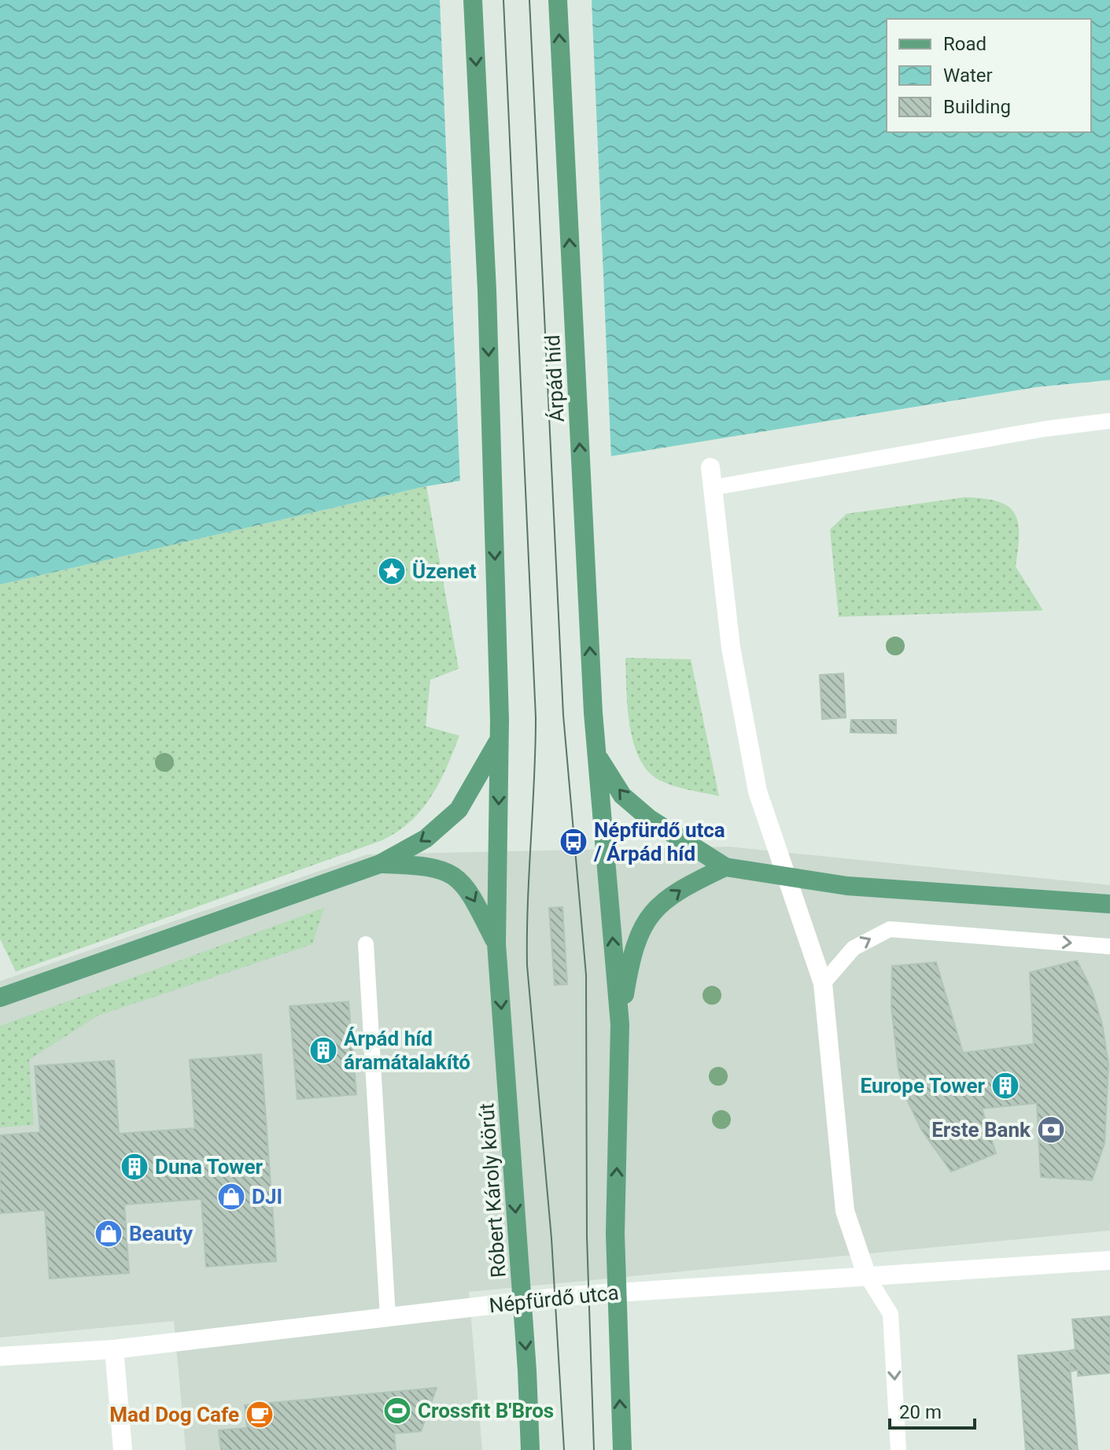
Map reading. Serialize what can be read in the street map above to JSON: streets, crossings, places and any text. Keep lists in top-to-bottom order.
{
  "streets": {
    "main road": ["Árpád híd", "Róbert Károly körút"],
    "street": ["Népfürdő utca"]
  },
  "places": {
    "place": ["Üzenet"],
    "bus stop": ["Népfürdő utca / Árpád híd"],
    "building": ["Árpád híd áramátalakító", "Europe Tower", "Duna Tower"],
    "bank": ["Erste Bank"],
    "shop": ["DJI", "Beauty"],
    "sports": ["Crossfit B'Bros"],
    "cafe": ["Mad Dog Cafe"]
  },
  "legend": ["Road", "Water", "Building"],
  "scale_bar": "20 m"
}
